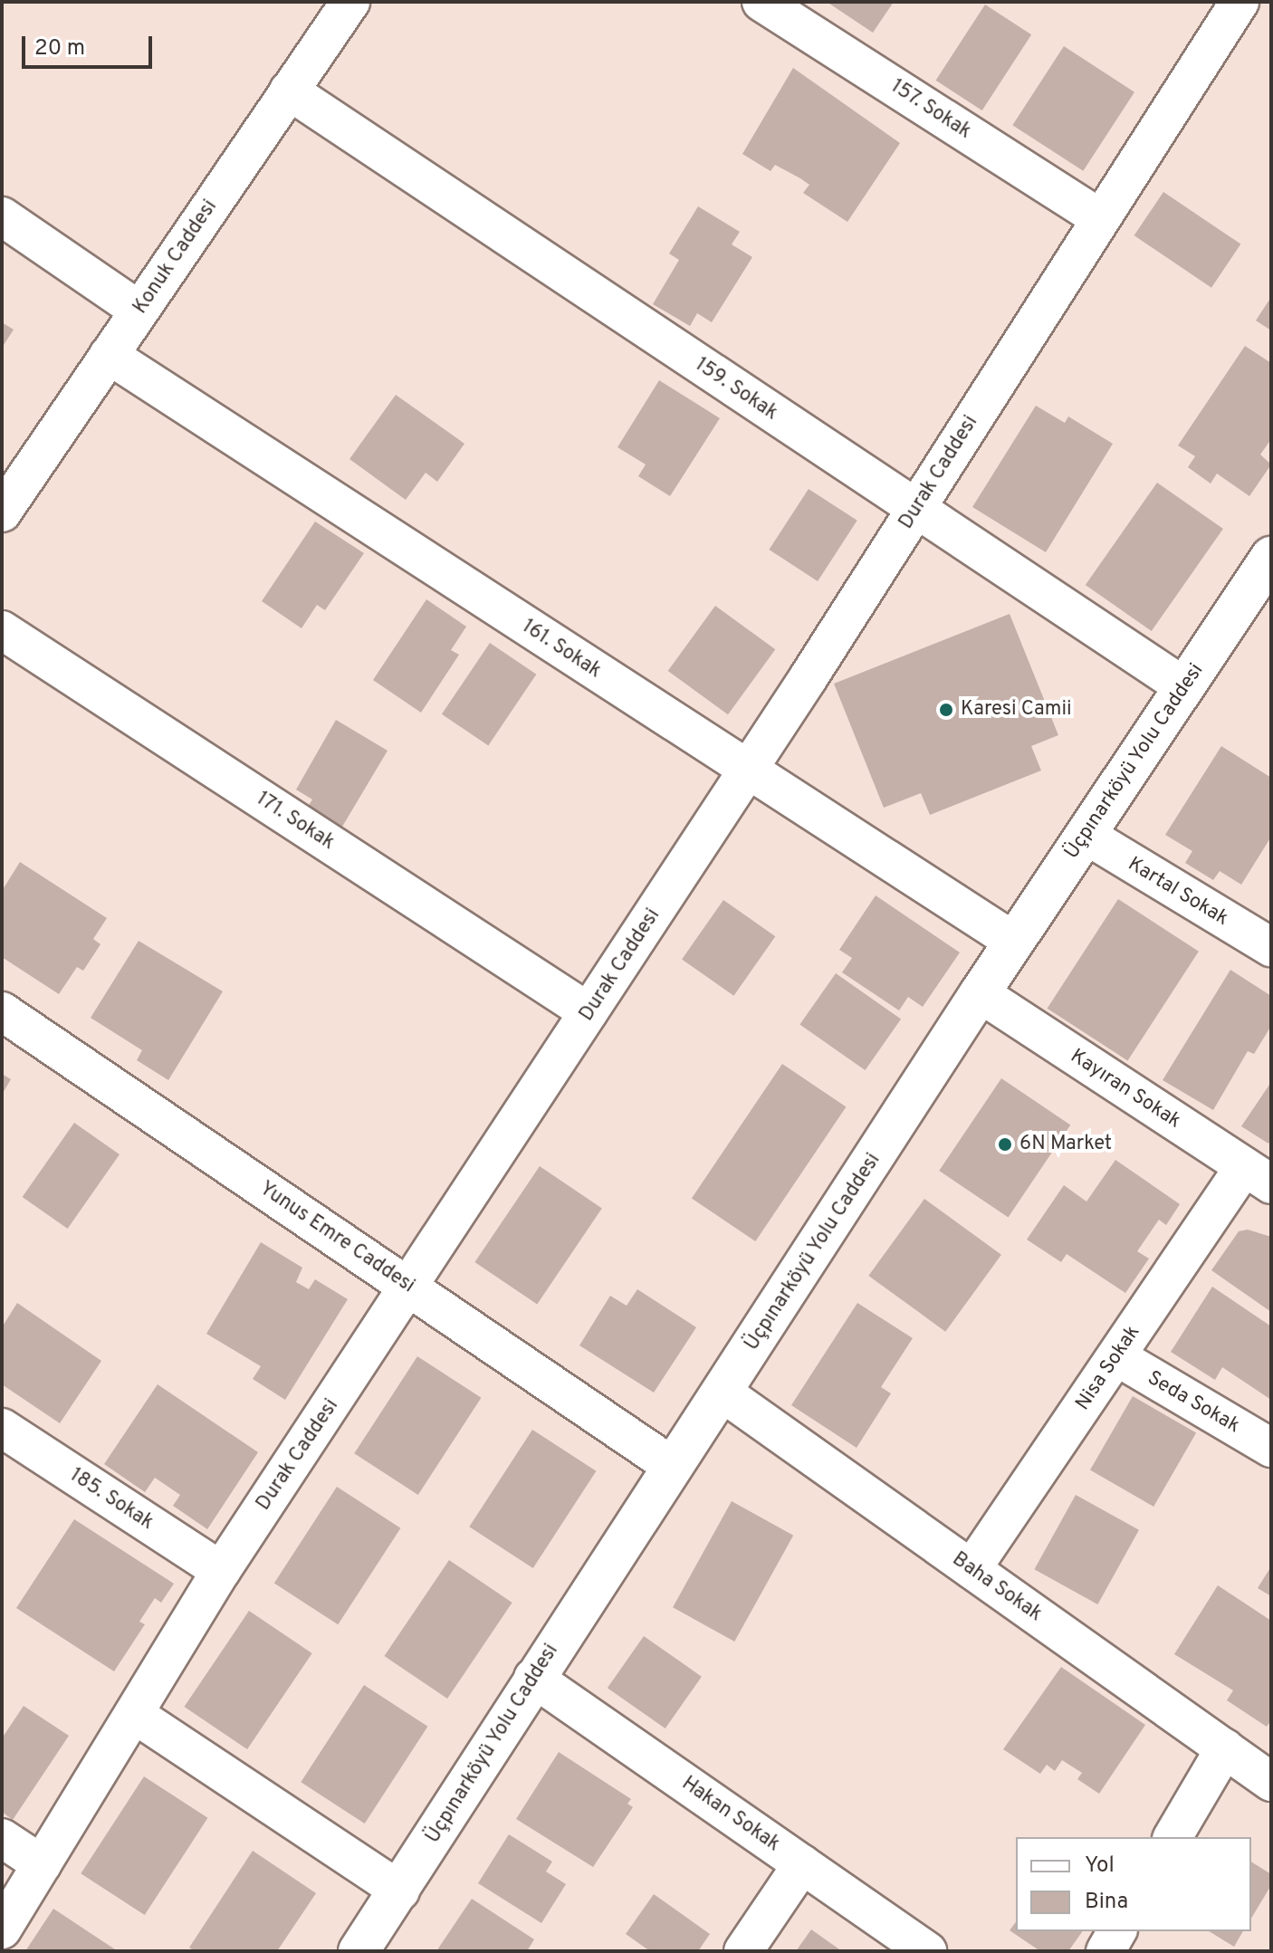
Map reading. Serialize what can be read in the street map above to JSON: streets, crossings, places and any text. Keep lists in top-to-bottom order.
{
  "streets": {
    "main road": ["Üçpınarköyü Yolu Caddesi"],
    "street": [
      "157. Sokak",
      "Konuk Caddesi",
      "159. Sokak",
      "Durak Caddesi",
      "161. Sokak",
      "171. Sokak",
      "Kartal Sokak",
      "Kayıran Sokak",
      "Yunus Emre Caddesi",
      "Nisa Sokak",
      "Seda Sokak",
      "185. Sokak",
      "Baha Sokak",
      "Hakan Sokak"
    ]
  },
  "crossings": [
    ["157. Sokak", "Durak Caddesi"],
    ["Konuk Caddesi", "159. Sokak"],
    ["Konuk Caddesi", "161. Sokak"],
    ["159. Sokak", "Durak Caddesi"],
    ["159. Sokak", "Üçpınarköyü Yolu Caddesi"],
    ["Durak Caddesi", "161. Sokak"],
    ["Durak Caddesi", "171. Sokak"],
    ["Durak Caddesi", "Yunus Emre Caddesi"],
    ["Durak Caddesi", "185. Sokak"],
    ["161. Sokak", "Üçpınarköyü Yolu Caddesi"],
    ["Üçpınarköyü Yolu Caddesi", "Kartal Sokak"],
    ["Üçpınarköyü Yolu Caddesi", "Kayıran Sokak"],
    ["Üçpınarköyü Yolu Caddesi", "Yunus Emre Caddesi"],
    ["Üçpınarköyü Yolu Caddesi", "Baha Sokak"],
    ["Üçpınarköyü Yolu Caddesi", "Hakan Sokak"],
    ["Kayıran Sokak", "Nisa Sokak"],
    ["Nisa Sokak", "Seda Sokak"],
    ["Nisa Sokak", "Baha Sokak"]
  ],
  "places": ["Karesi Camii", "6N Market"],
  "legend": ["Yol", "Bina"],
  "scale_bar": "20 m"
}
